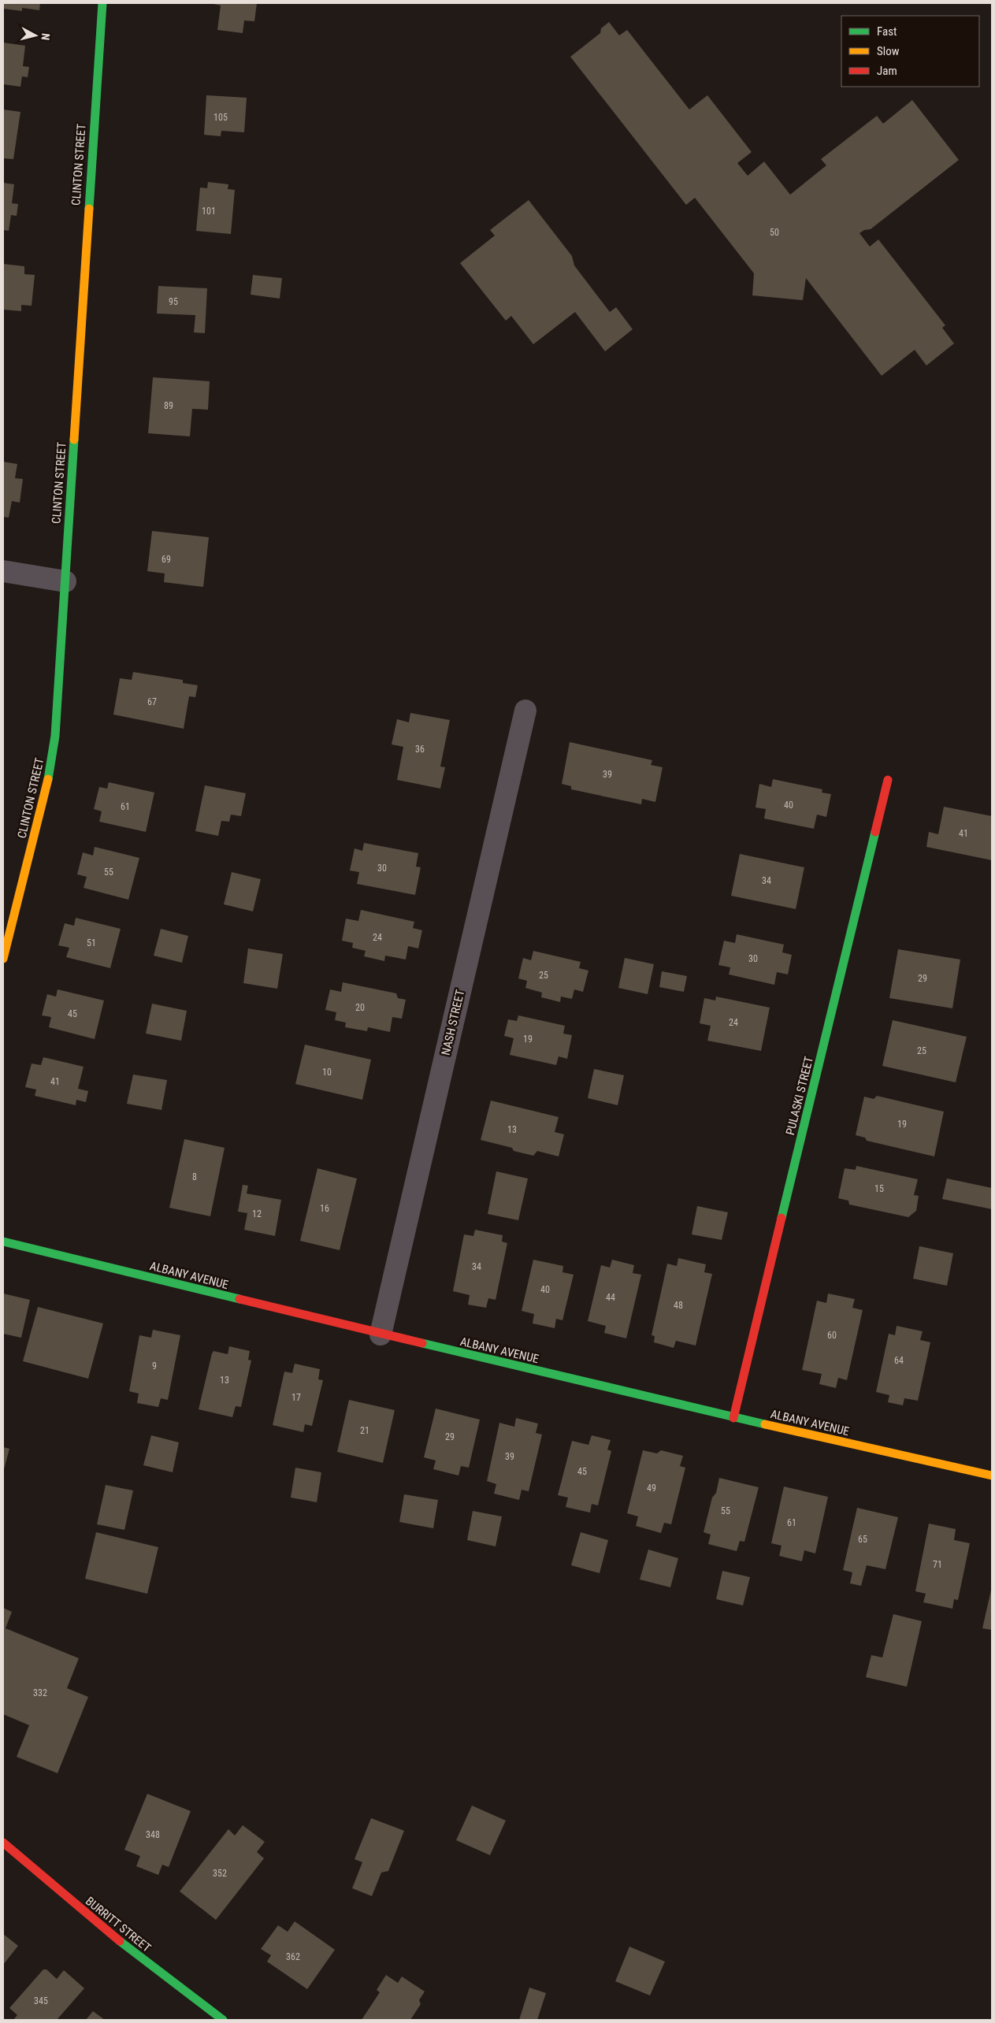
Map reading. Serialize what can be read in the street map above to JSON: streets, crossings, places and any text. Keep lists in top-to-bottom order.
{
  "streets": {
    "street": [
      "CLINTON STREET",
      "NASH STREET",
      "PULASKI STREET",
      "ALBANY AVENUE",
      "BURRITT STREET"
    ]
  },
  "crossings": [
    ["NASH STREET", "ALBANY AVENUE"],
    ["PULASKI STREET", "ALBANY AVENUE"]
  ],
  "house_numbers": [
    "105",
    "101",
    "50",
    "95",
    "89",
    "69",
    "67",
    "36",
    "39",
    "40",
    "61",
    "41",
    "30",
    "55",
    "34",
    "24",
    "51",
    "30",
    "25",
    "29",
    "20",
    "45",
    "24",
    "19",
    "25",
    "10",
    "41",
    "19",
    "13",
    "8",
    "15",
    "16",
    "12",
    "34",
    "40",
    "44",
    "48",
    "60",
    "64",
    "9",
    "13",
    "17",
    "21",
    "29",
    "39",
    "45",
    "49",
    "55",
    "61",
    "65",
    "71",
    "332",
    "348",
    "352",
    "362",
    "345"
  ],
  "legend": ["Fast", "Slow", "Jam"],
  "north": "right"
}
